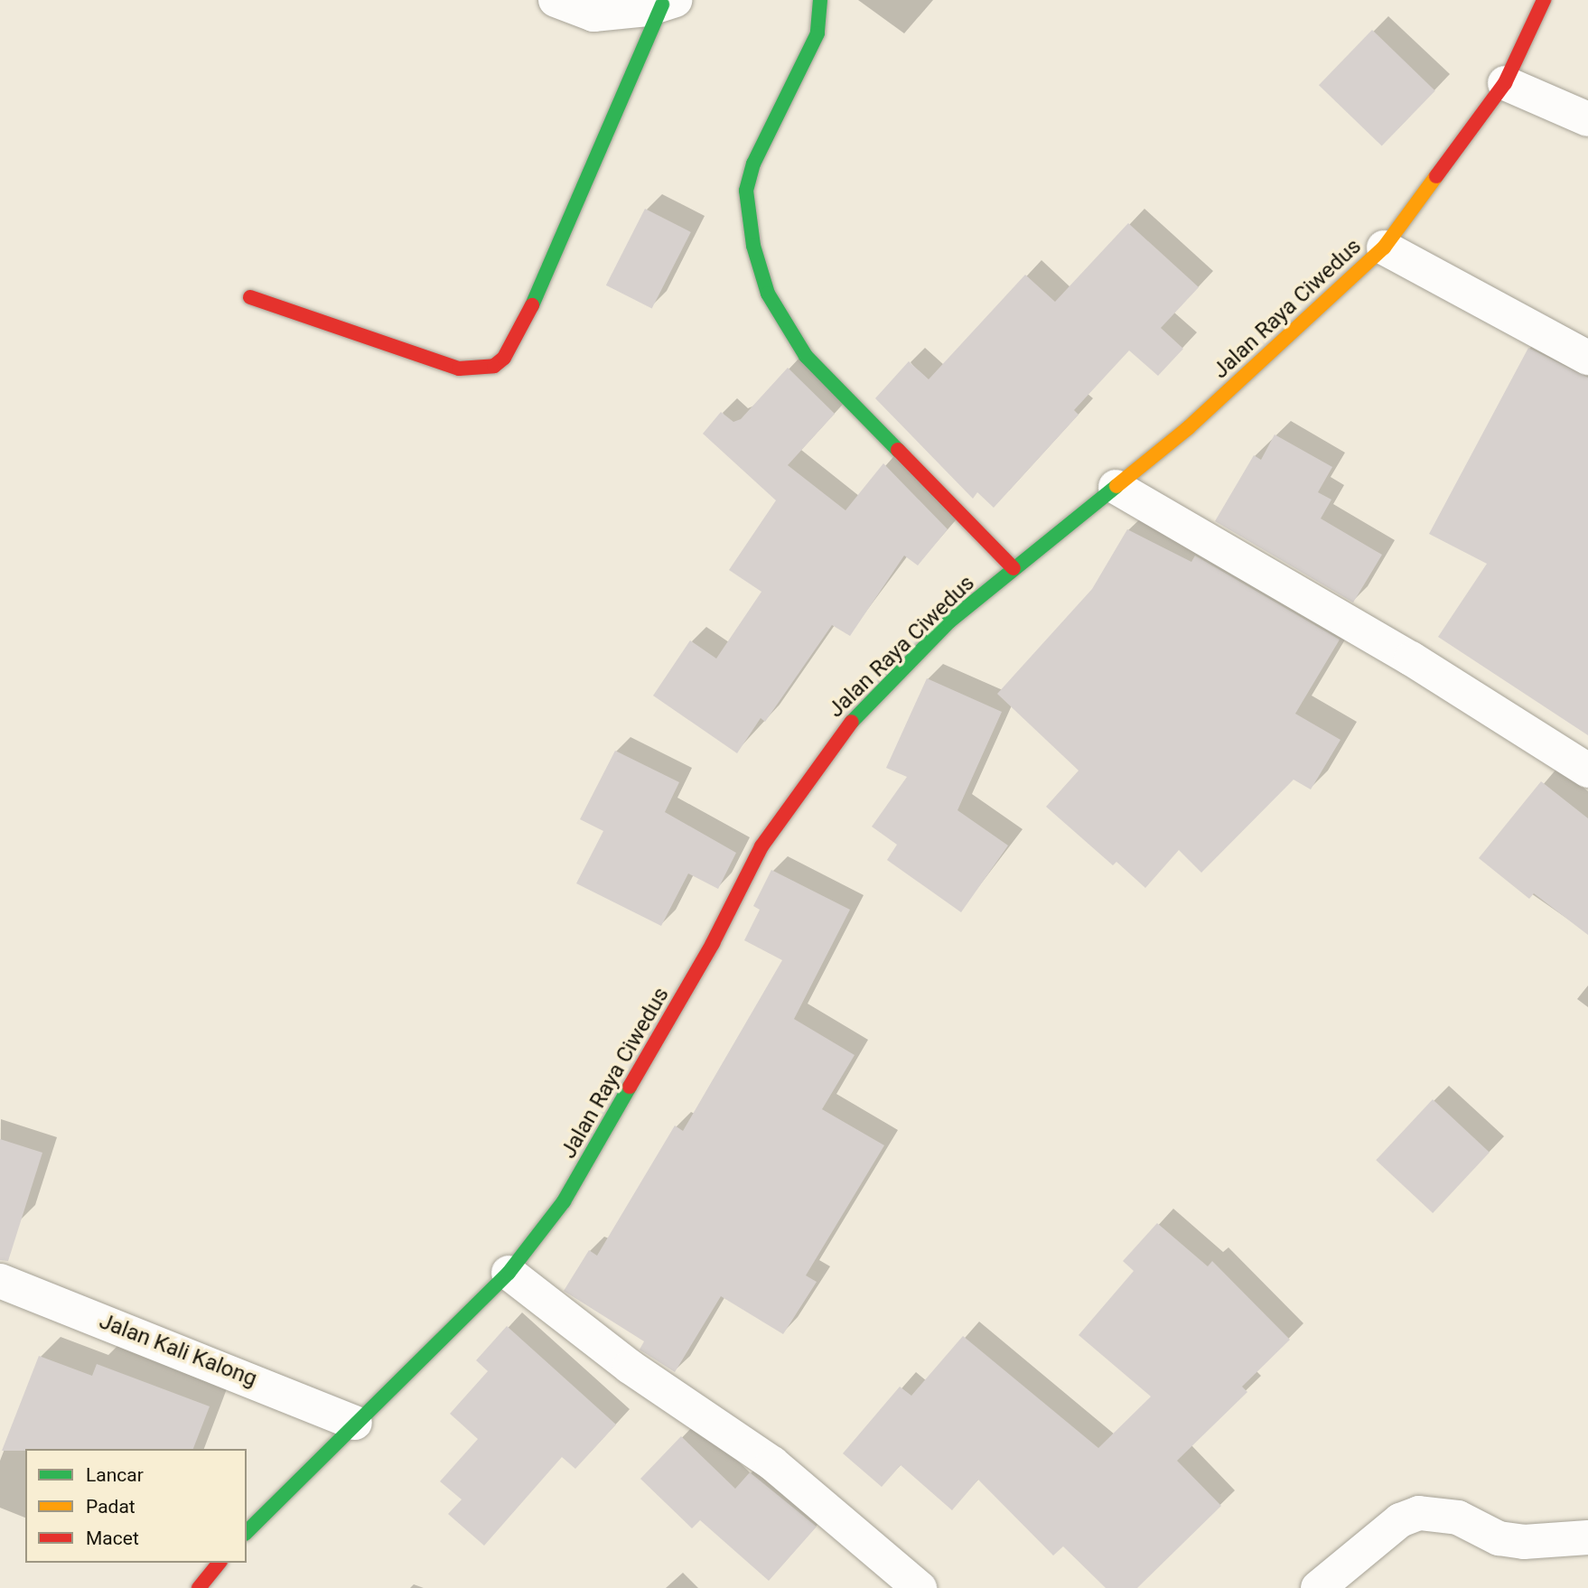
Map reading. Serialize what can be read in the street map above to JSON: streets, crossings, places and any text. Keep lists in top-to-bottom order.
{
  "streets": {
    "street": ["Jalan Raya Ciwedus", "Jalan Kali Kalong"]
  },
  "crossings": [
    ["Jalan Raya Ciwedus", "Jalan Kali Kalong"]
  ],
  "legend": ["Lancar", "Padat", "Macet"]
}
